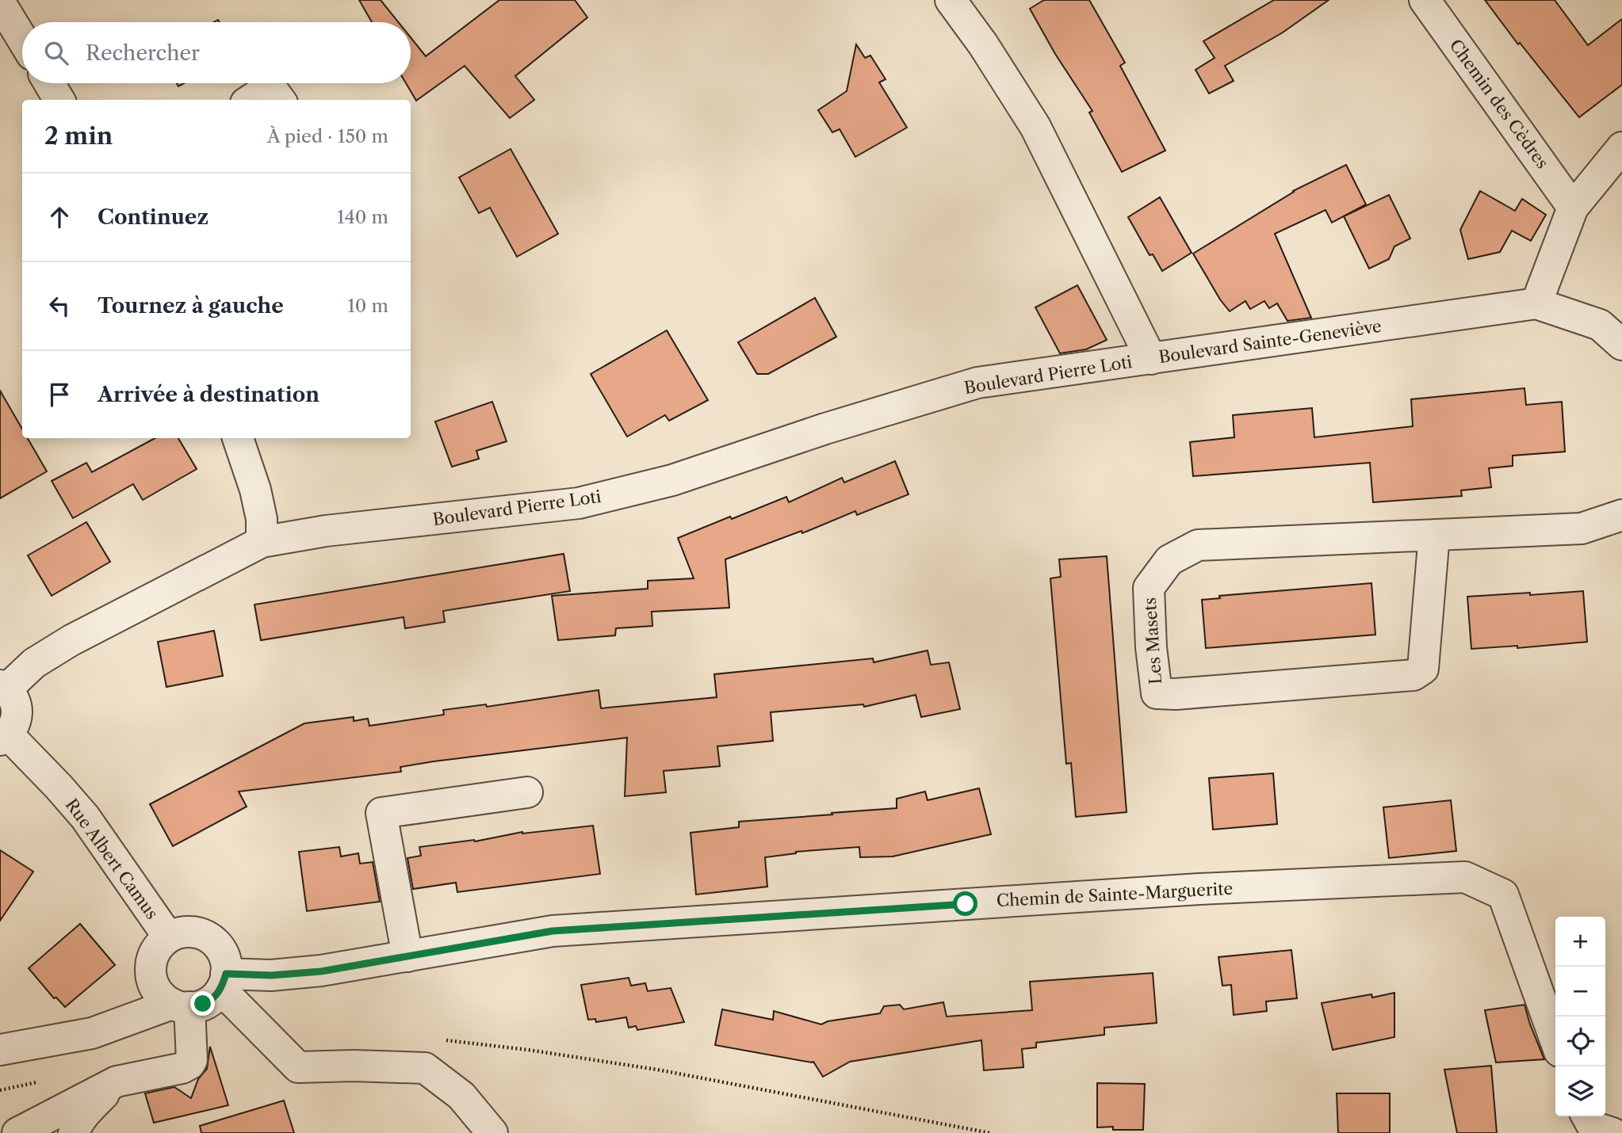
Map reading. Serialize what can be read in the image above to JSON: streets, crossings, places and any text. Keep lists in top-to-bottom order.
{
  "streets": {
    "street": [
      "Chemin des Cèdres",
      "Boulevard Sainte-Geneviève",
      "Boulevard Pierre Loti",
      "Les Masets",
      "Rue Albert Camus",
      "Chemin de Sainte-Marguerite"
    ]
  },
  "crossings": [
    ["Boulevard Sainte-Geneviève", "Boulevard Pierre Loti"],
    ["Rue Albert Camus", "Chemin de Sainte-Marguerite"]
  ],
  "page": {
    "search": "Rechercher",
    "heading": ["2 min", "À pied · 150 m"],
    "list": [
      ["Continuez", "140 m"],
      ["Tournez à gauche", "10 m"],
      "Arrivée à destination"
    ],
    "map_buttons": ["+", "−"]
  }
}
